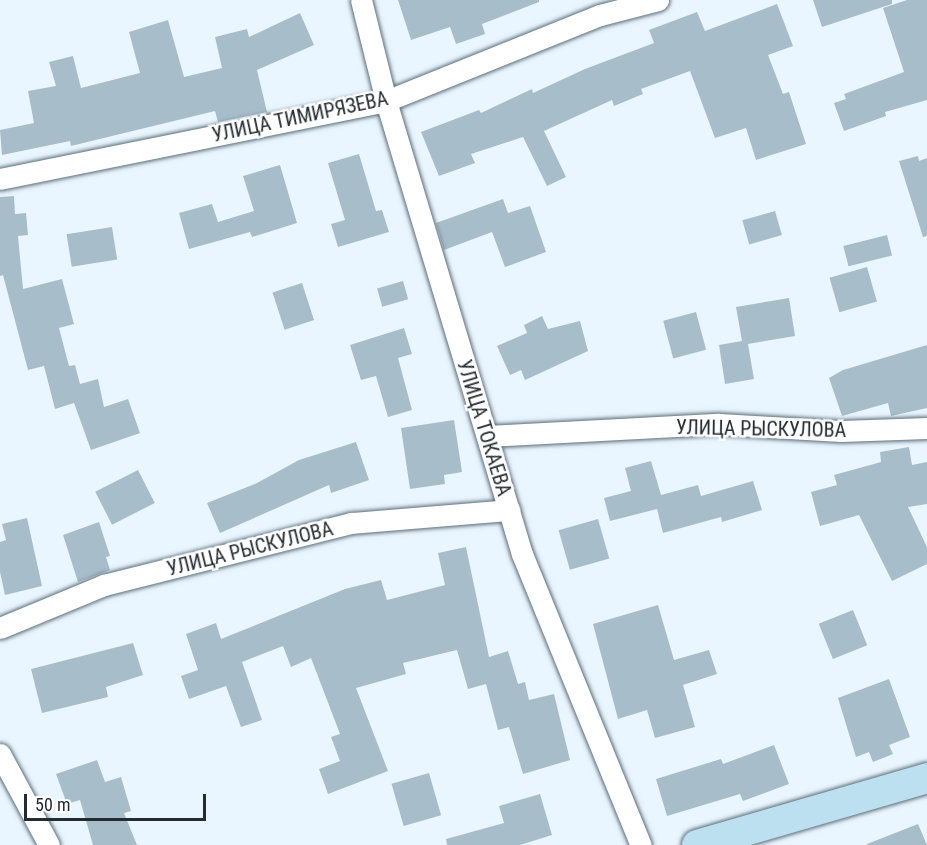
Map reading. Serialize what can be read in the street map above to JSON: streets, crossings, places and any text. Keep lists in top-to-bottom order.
{
  "streets": {
    "street": ["УЛИЦА ТИМИРЯЗЕВА", "УЛИЦА ТОКАЕВА", "УЛИЦА РЫСКУЛОВА"]
  },
  "crossings": [
    ["УЛИЦА ТИМИРЯЗЕВА", "УЛИЦА ТОКАЕВА"],
    ["УЛИЦА ТОКАЕВА", "УЛИЦА РЫСКУЛОВА"]
  ],
  "scale_bar": "50 m"
}
